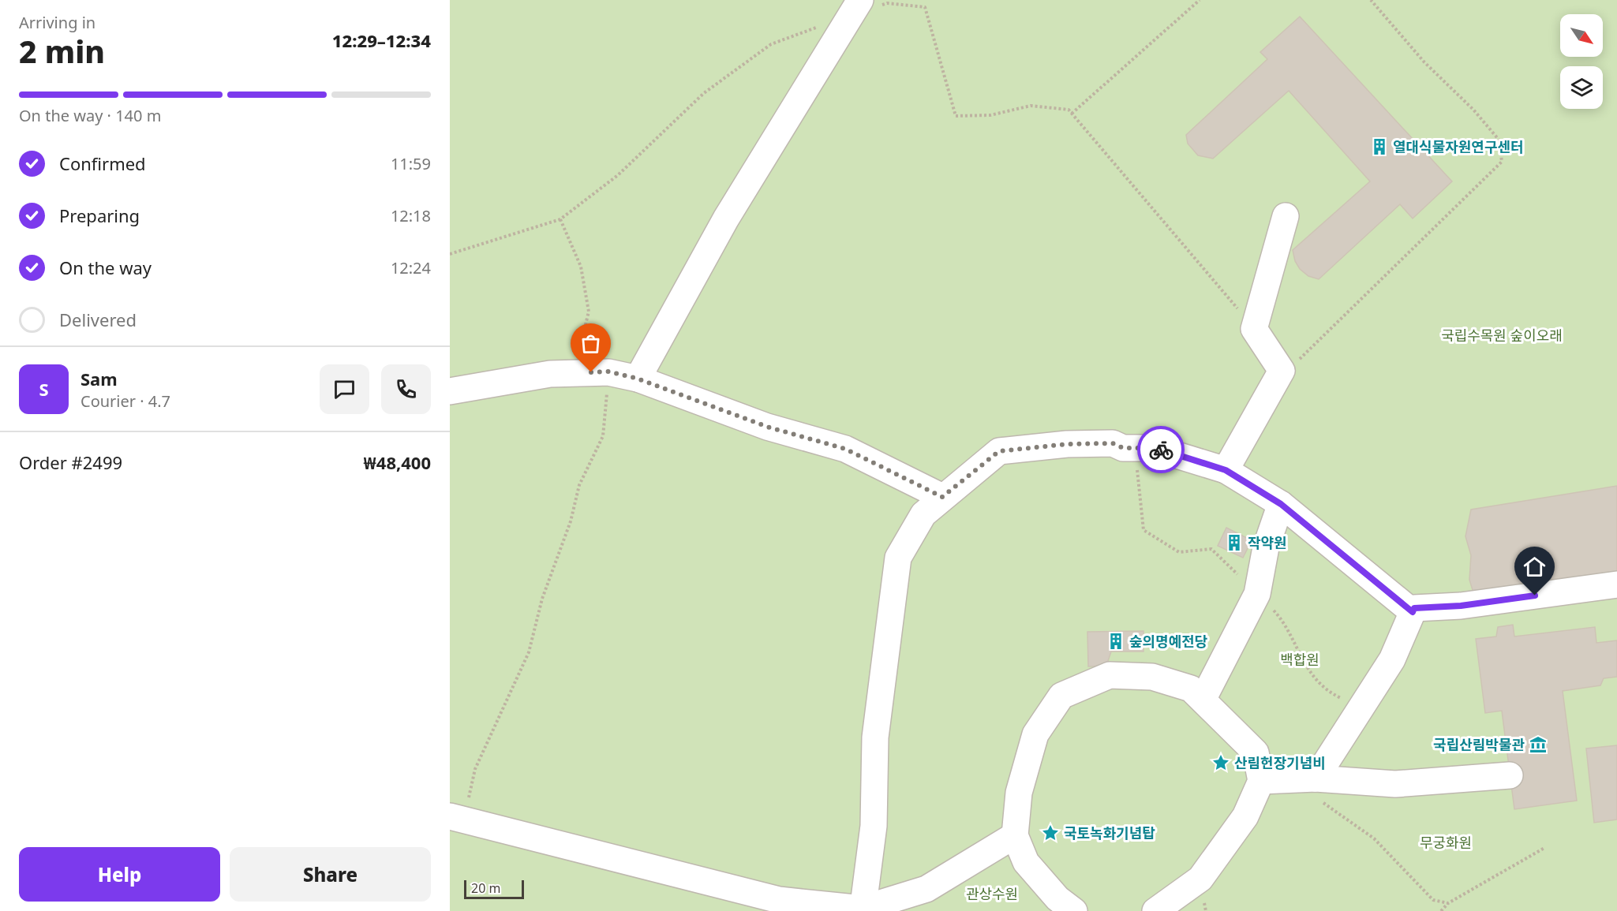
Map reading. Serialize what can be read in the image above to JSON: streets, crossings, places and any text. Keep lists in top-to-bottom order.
{
  "parks": [
    "국립수목원 숲이오래",
    "백합원",
    "무궁화원",
    "관상수원"
  ],
  "places": {
    "building": ["열대식물자원연구센터", "작약원", "숲의명예전당"],
    "museum": ["국립산림박물관"],
    "place": ["산림헌장기념비", "국토녹화기념탑"]
  },
  "scale_bar": "20 m",
  "north": "bottom right",
  "page": {
    "heading": ["2 min", "Arriving in", "12:29–12:34"],
    "panel": [
      "Sam",
      "Courier · 4.7",
      "Order #2499",
      "₩48,400"
    ],
    "bar": "On the way · 140 m",
    "list": [
      ["Confirmed", "11:59"],
      ["Preparing", "12:18"],
      ["On the way", "12:24"],
      "Delivered"
    ],
    "round": "S",
    "buttons": ["Help", "Share"],
    "scale": "20 m"
  }
}
